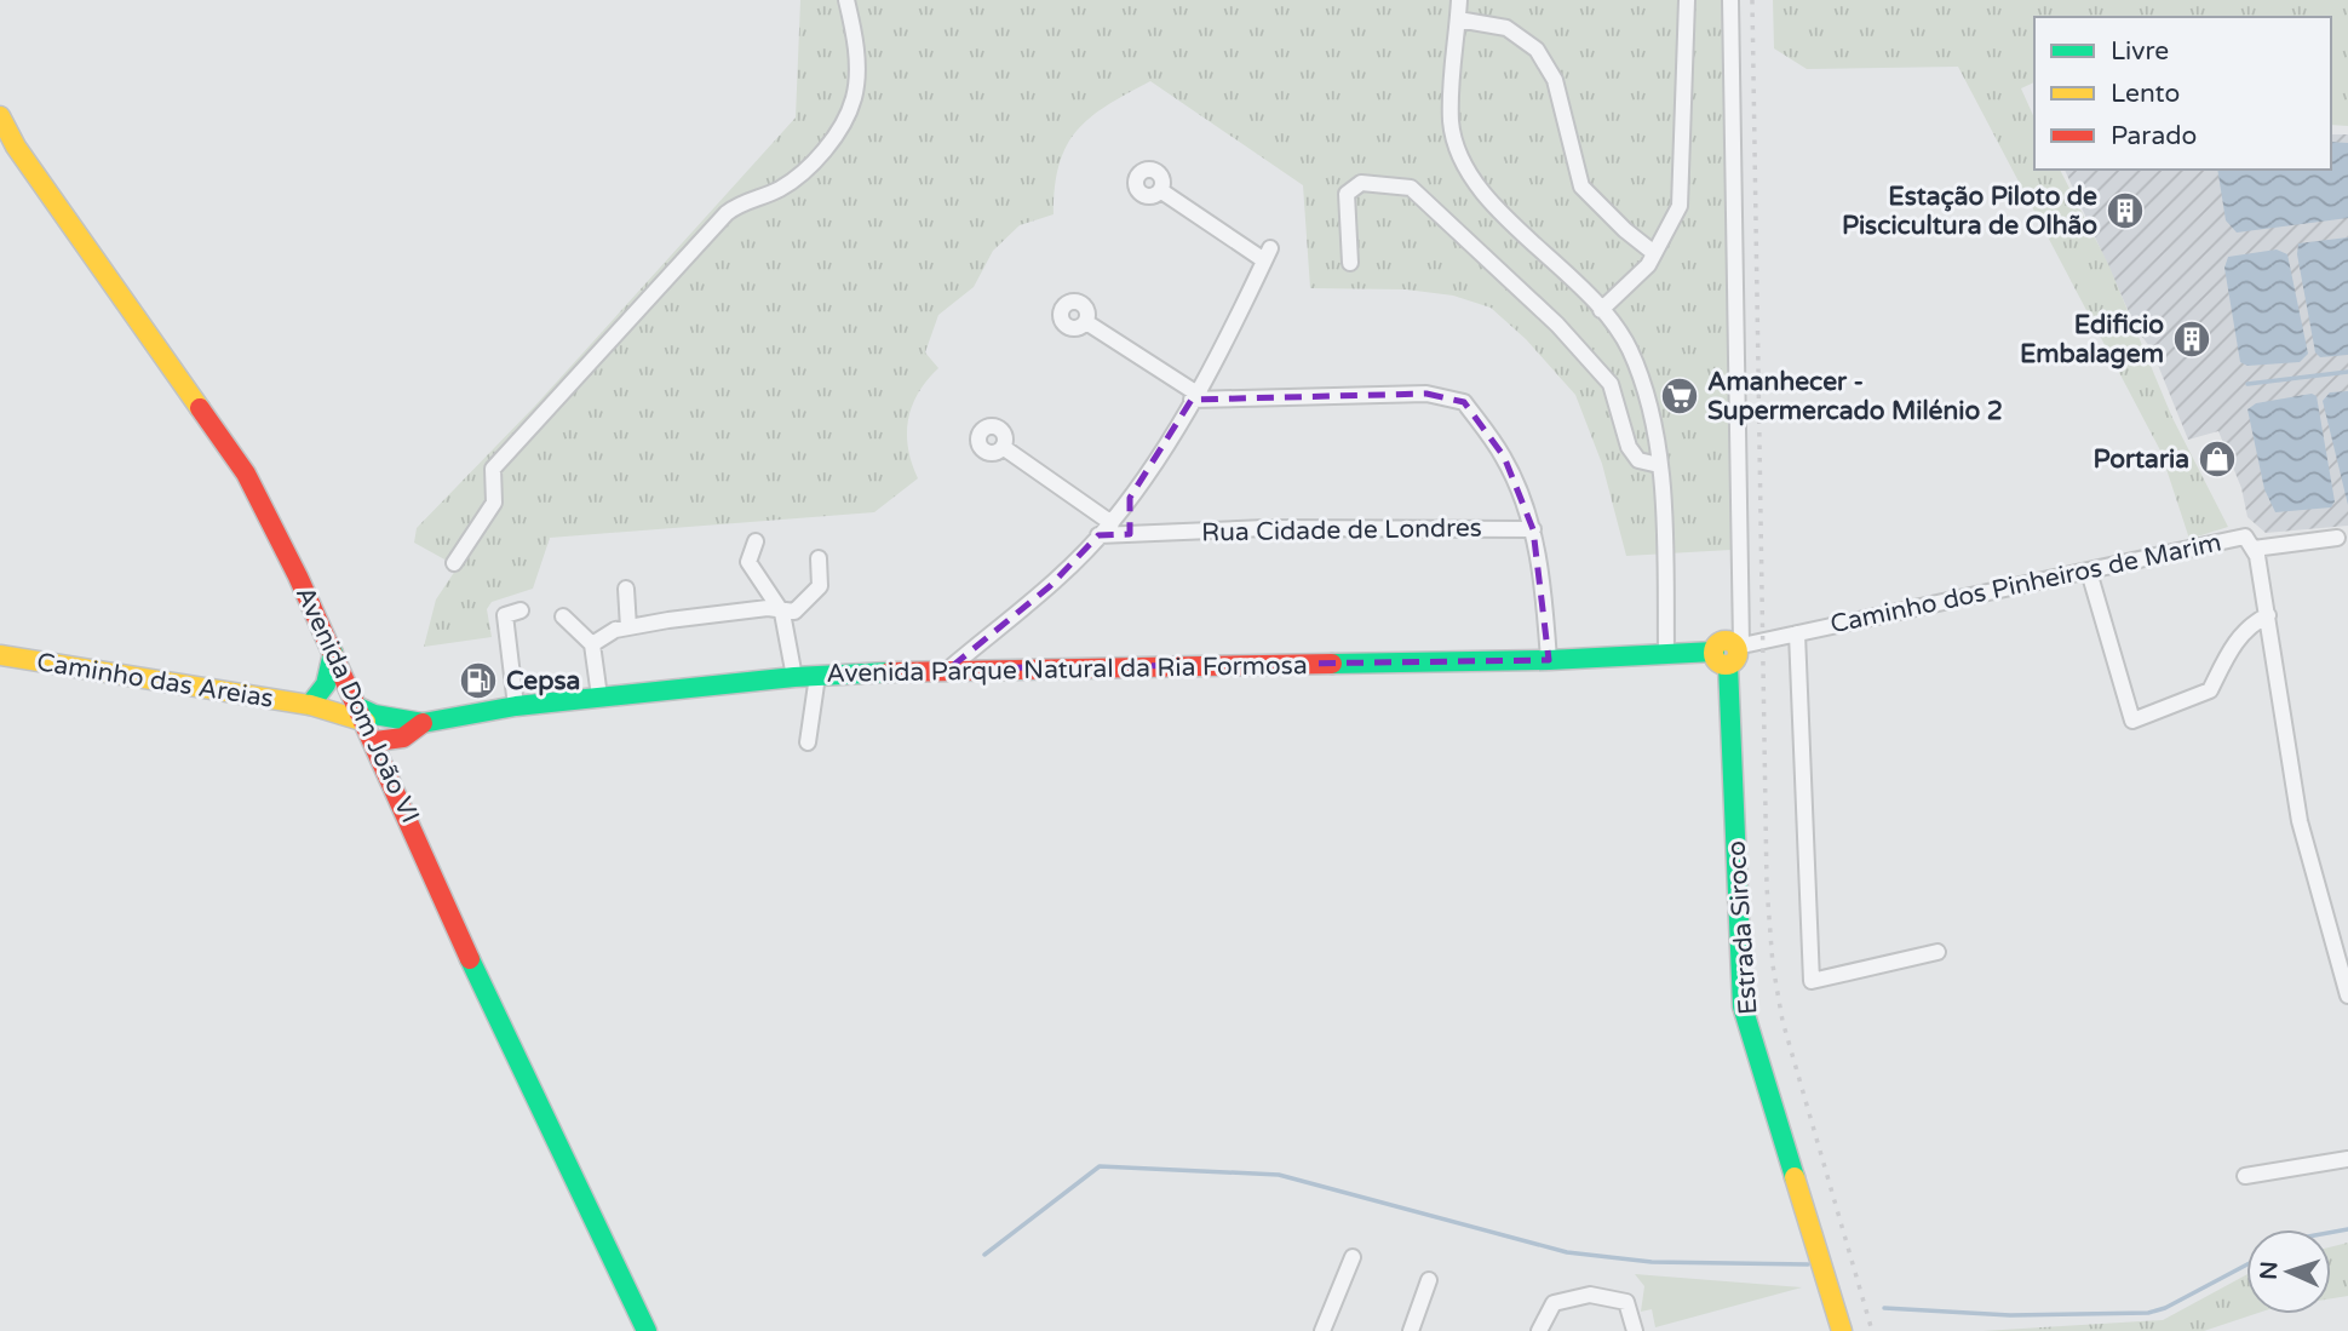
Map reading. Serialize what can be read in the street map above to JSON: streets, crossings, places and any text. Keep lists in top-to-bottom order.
{
  "streets": {
    "street": [
      "Rua Cidade de Londres",
      "Caminho dos Pinheiros de Marim",
      "Avenida Parque Natural da Ria Formosa",
      "Caminho das Areias",
      "Avenida Dom João VI",
      "Estrada Siroco"
    ]
  },
  "crossings": [
    ["Caminho dos Pinheiros de Marim", "Avenida Parque Natural da Ria Formosa"],
    ["Caminho dos Pinheiros de Marim", "Estrada Siroco"],
    ["Avenida Parque Natural da Ria Formosa", "Caminho das Areias"],
    ["Avenida Parque Natural da Ria Formosa", "Estrada Siroco"],
    ["Caminho das Areias", "Avenida Dom João VI"]
  ],
  "places": {
    "building": ["Estação Piloto de Piscicultura de Olhão", "Edificio Embalagem"],
    "supermarket": ["Amanhecer - Supermercado Milénio 2"],
    "shop": ["Portaria"],
    "fuel station": ["Cepsa"]
  },
  "legend": ["Livre", "Lento", "Parado"],
  "north": "left"
}
